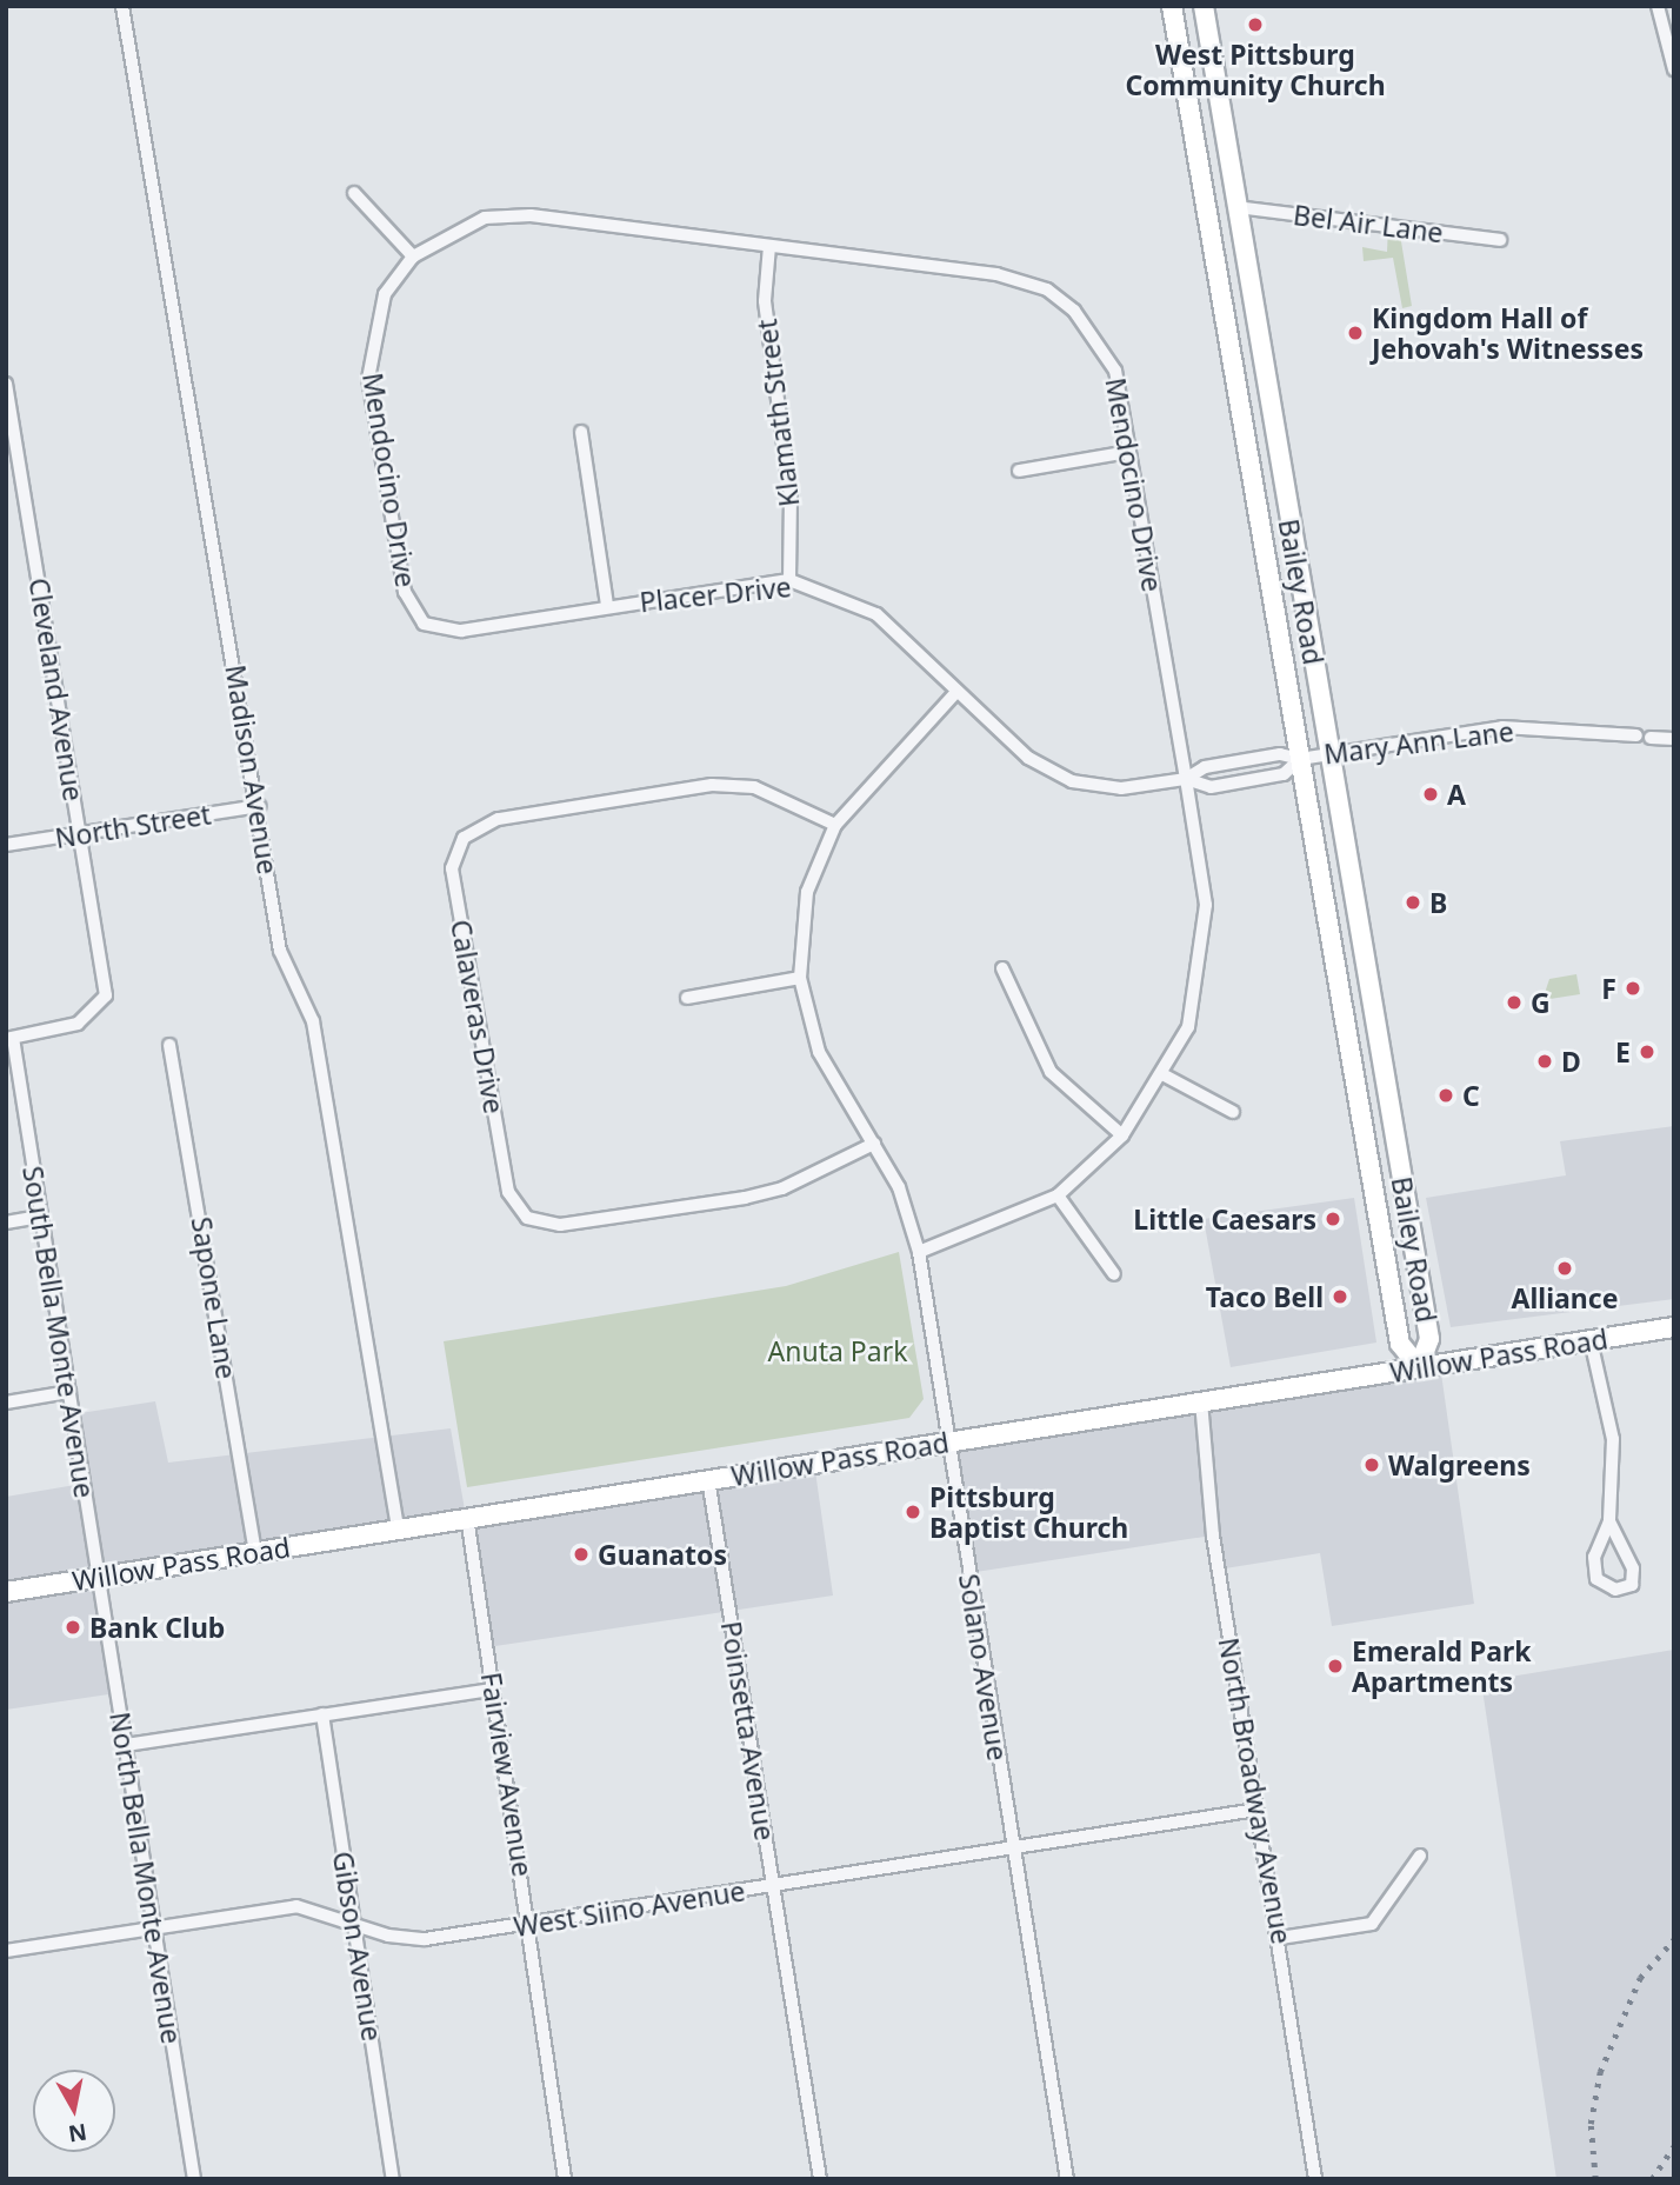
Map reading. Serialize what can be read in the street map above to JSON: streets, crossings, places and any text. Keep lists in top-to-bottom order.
{
  "streets": {
    "main road": ["Bailey Road", "Willow Pass Road"],
    "street": [
      "Bel Air Lane",
      "Klamath Street",
      "Mendocino Drive",
      "Placer Drive",
      "Cleveland Avenue",
      "Mary Ann Lane",
      "Madison Avenue",
      "North Street",
      "Calaveras Drive",
      "Sapone Lane",
      "South Bella Monte Avenue",
      "Solano Avenue",
      "Poinsetta Avenue",
      "Fairview Avenue",
      "North Broadway Avenue",
      "North Bella Monte Avenue",
      "West Siino Avenue",
      "Gibson Avenue"
    ]
  },
  "crossings": [
    ["Bel Air Lane", "Bailey Road"],
    ["Klamath Street", "Mendocino Drive"],
    ["Klamath Street", "Placer Drive"],
    ["Mendocino Drive", "Placer Drive"],
    ["Mendocino Drive", "Solano Avenue"],
    ["Bailey Road", "Placer Drive"],
    ["Bailey Road", "Mary Ann Lane"],
    ["Bailey Road", "Willow Pass Road"],
    ["Placer Drive", "Mary Ann Lane"],
    ["Placer Drive", "Solano Avenue"],
    ["Cleveland Avenue", "North Street"],
    ["Cleveland Avenue", "South Bella Monte Avenue"],
    ["Madison Avenue", "North Street"],
    ["Madison Avenue", "Willow Pass Road"],
    ["Calaveras Drive", "Solano Avenue"],
    ["Sapone Lane", "Willow Pass Road"],
    ["South Bella Monte Avenue", "Willow Pass Road"],
    ["South Bella Monte Avenue", "North Bella Monte Avenue"],
    ["Willow Pass Road", "Solano Avenue"],
    ["Willow Pass Road", "Poinsetta Avenue"],
    ["Willow Pass Road", "Fairview Avenue"],
    ["Willow Pass Road", "North Broadway Avenue"],
    ["Willow Pass Road", "North Bella Monte Avenue"],
    ["Solano Avenue", "West Siino Avenue"],
    ["Poinsetta Avenue", "West Siino Avenue"],
    ["Fairview Avenue", "West Siino Avenue"],
    ["North Broadway Avenue", "West Siino Avenue"],
    ["North Bella Monte Avenue", "West Siino Avenue"],
    ["West Siino Avenue", "Gibson Avenue"]
  ],
  "parks": ["Anuta Park"],
  "places": [
    "West Pittsburg Community Church",
    "Kingdom Hall of Jehovah's Witnesses",
    "A",
    "B",
    "F",
    "G",
    "E",
    "D",
    "C",
    "Little Caesars",
    "Alliance",
    "Taco Bell",
    "Walgreens",
    "Pittsburg Baptist Church",
    "Guanatos",
    "Bank Club",
    "Emerald Park Apartments"
  ],
  "north": "bottom"
}
